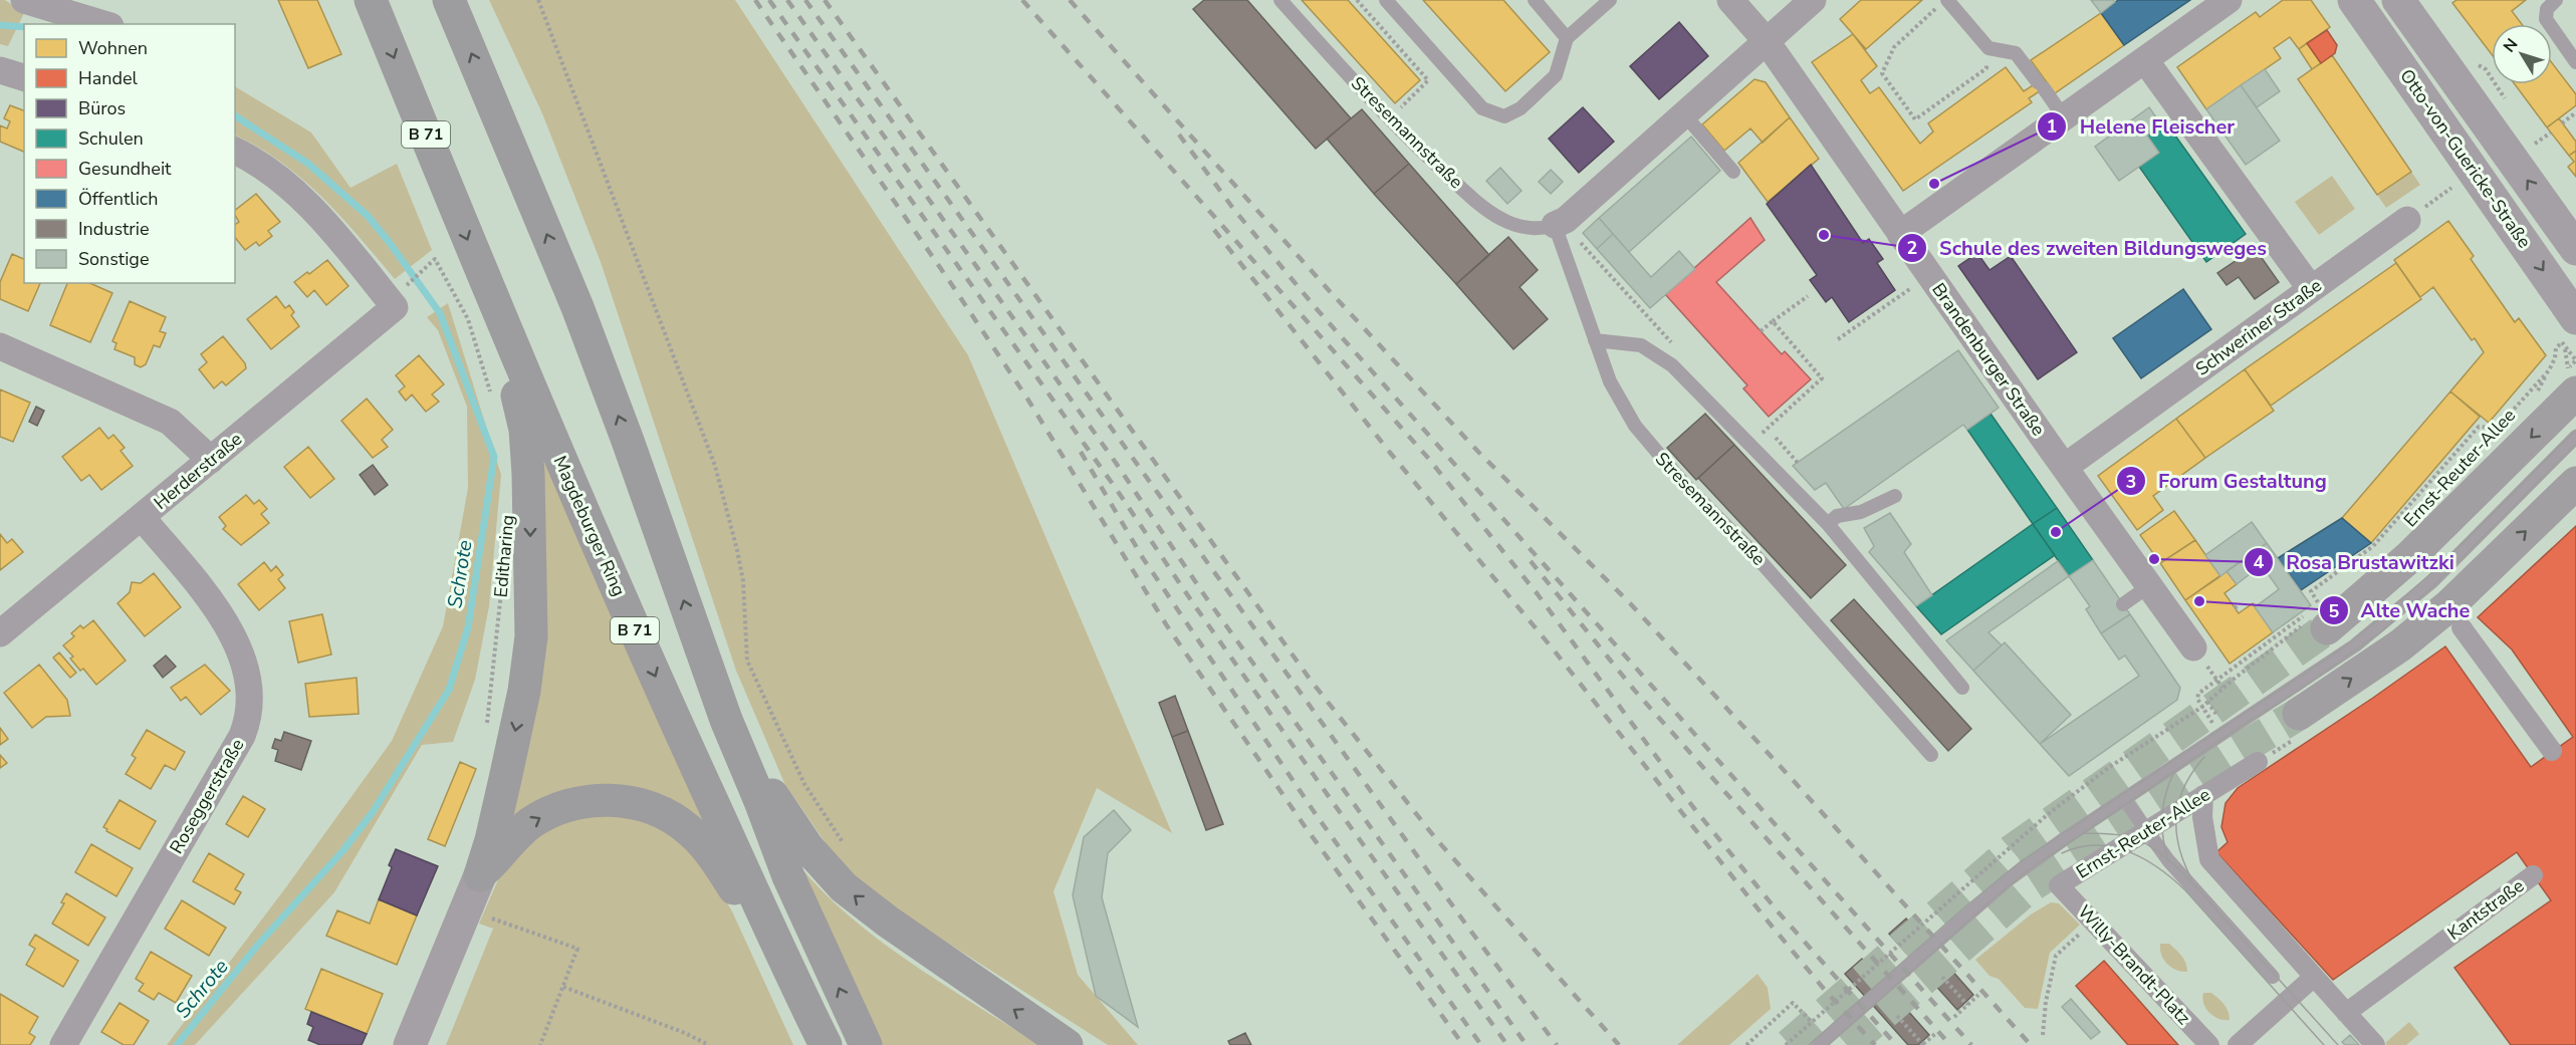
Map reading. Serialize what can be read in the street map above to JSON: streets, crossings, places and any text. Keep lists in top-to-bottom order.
{
  "streets": {
    "highway": ["B 71", "Magdeburger Ring"],
    "main road": ["Ernst-Reuter-Allee"],
    "street": [
      "Otto-von-Guericke-Straße",
      "Schweriner Straße",
      "Brandenburger Straße",
      "Herderstraße",
      "Roseggerstraße",
      "Kantstraße",
      "Willy-Brandt-Platz"
    ],
    "lane": ["Stresemannstraße"],
    "path": ["Editharing"]
  },
  "crossings": [
    ["Otto-von-Guericke-Straße", "Ernst-Reuter-Allee"],
    ["Schweriner Straße", "Brandenburger Straße"],
    ["Ernst-Reuter-Allee", "Willy-Brandt-Platz"],
    ["Herderstraße", "Roseggerstraße"]
  ],
  "water": ["Schrote"],
  "places": [
    "Helene Fleischer",
    "Schule des zweiten Bildungsweges",
    "Forum Gestaltung",
    "Rosa Brustawitzki",
    "Alte Wache"
  ],
  "legend": [
    "Wohnen",
    "Handel",
    "Büros",
    "Schulen",
    "Gesundheit",
    "Öffentlich",
    "Industrie",
    "Sonstige"
  ],
  "north": "top left"
}
